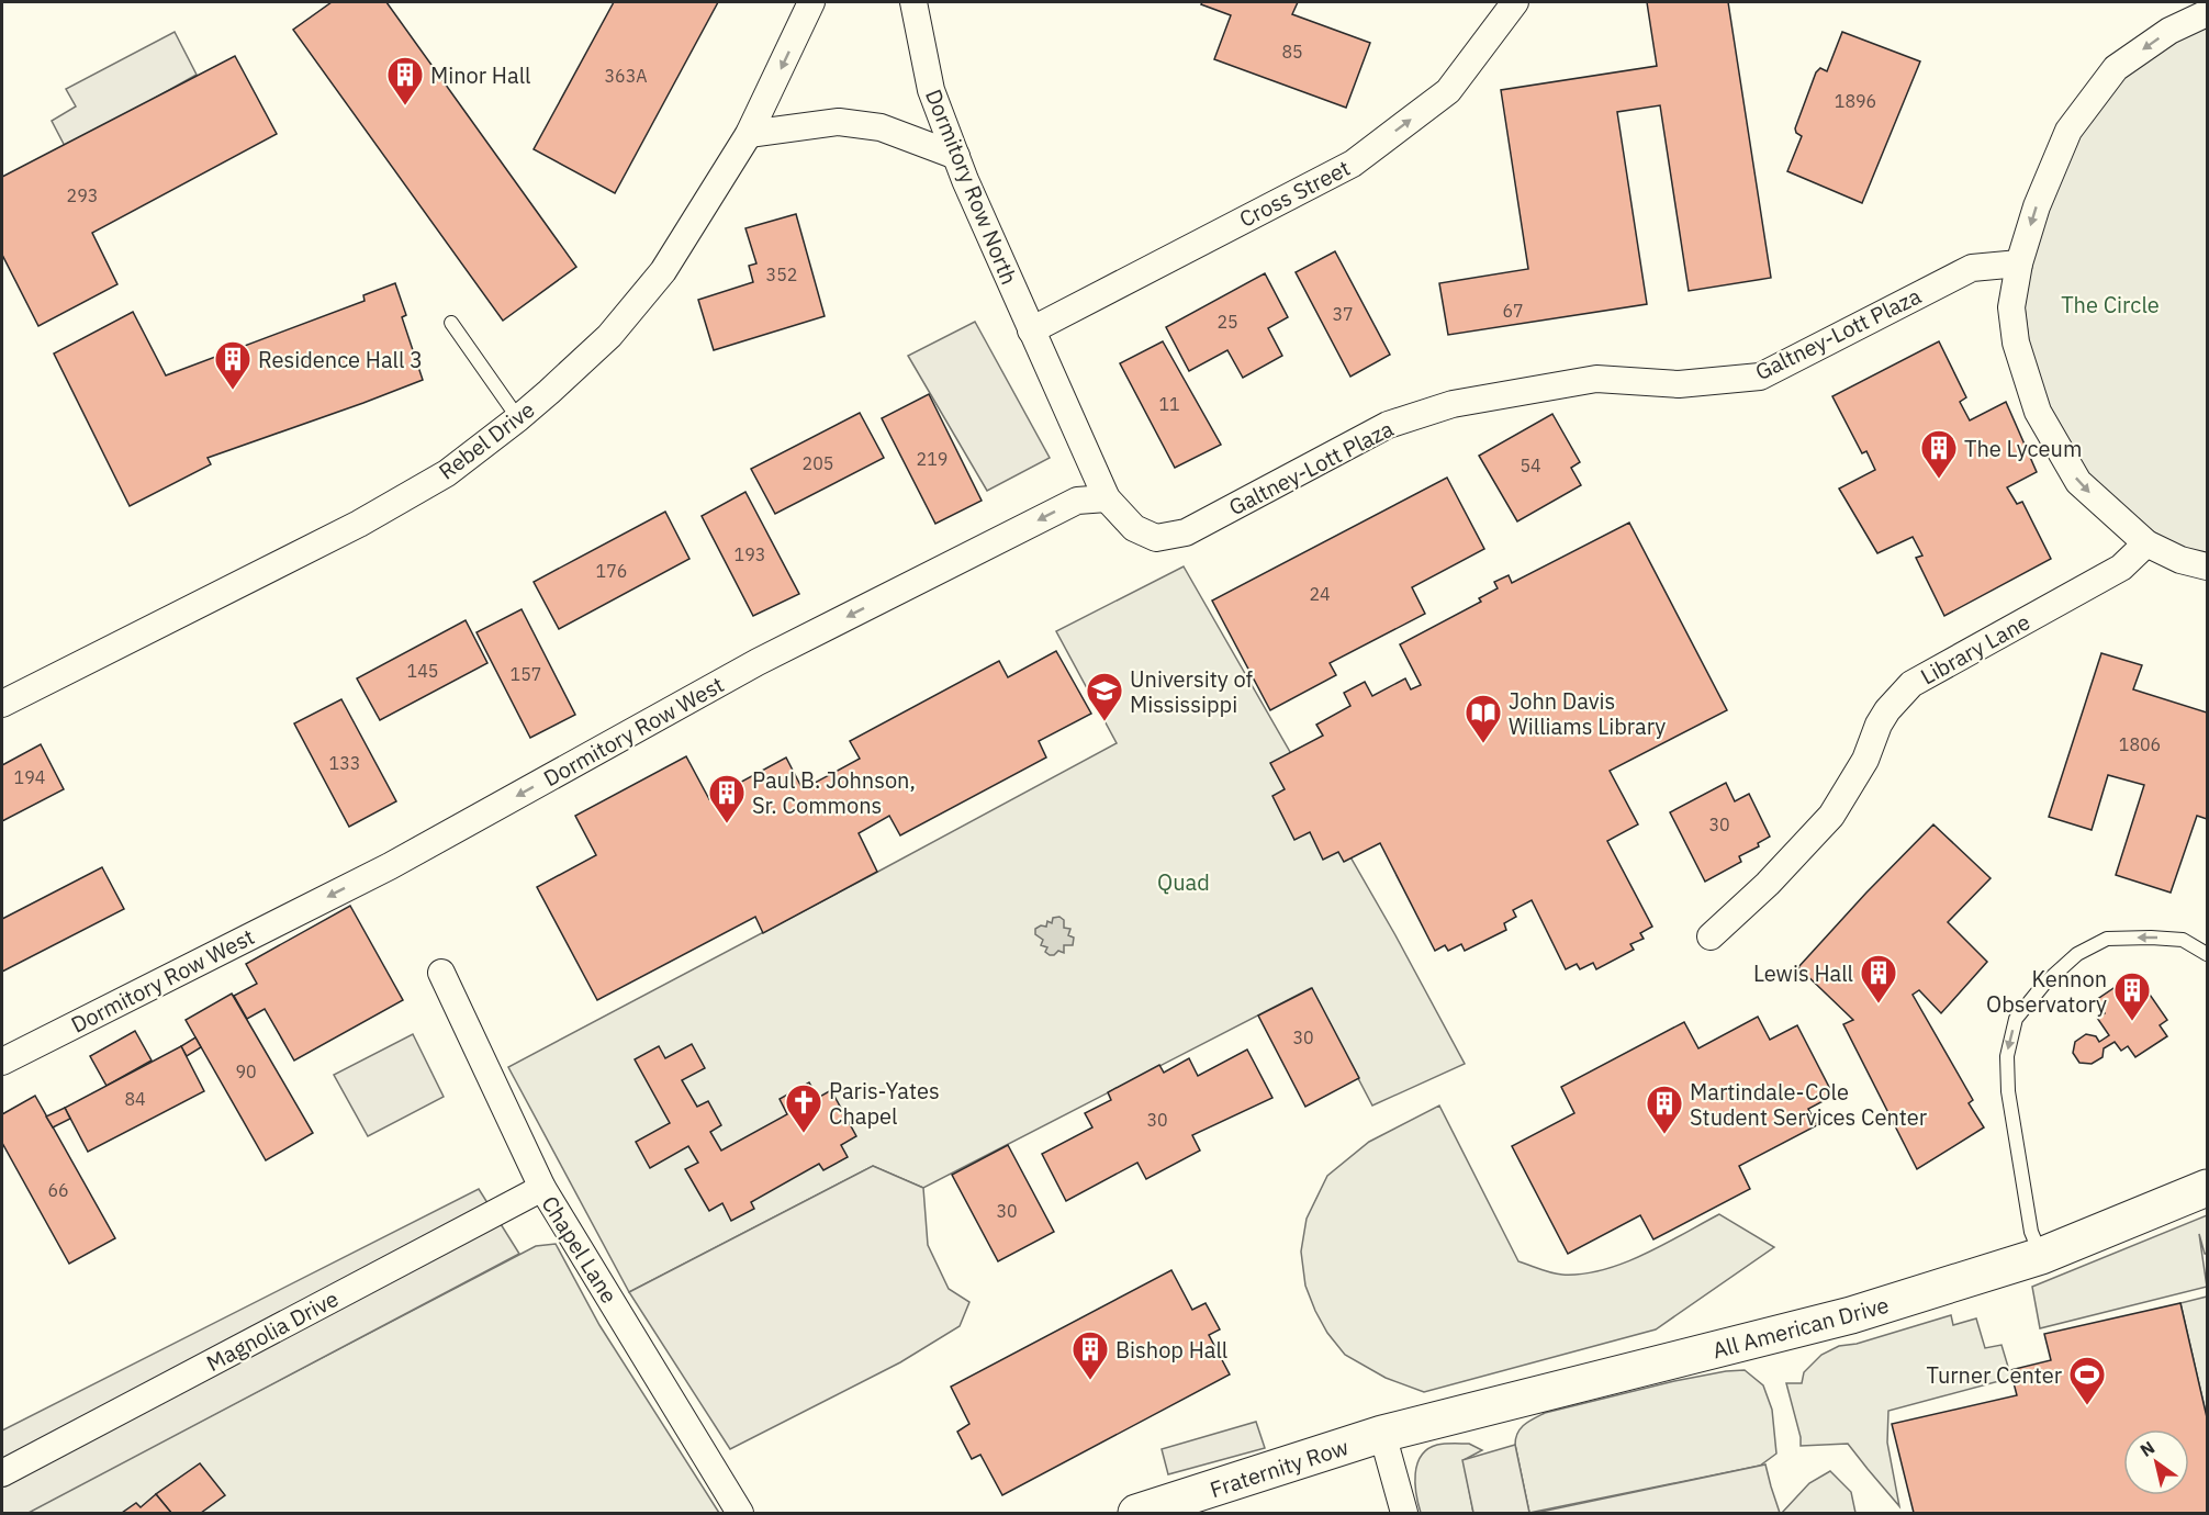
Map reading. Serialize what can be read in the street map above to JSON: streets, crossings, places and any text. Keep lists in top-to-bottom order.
{
  "streets": {
    "street": [
      "Dormitory Row North",
      "Cross Street",
      "Galtney-Lott Plaza",
      "Rebel Drive",
      "Library Lane",
      "Dormitory Row West",
      "Chapel Lane",
      "All American Drive",
      "Magnolia Drive",
      "Fraternity Row"
    ]
  },
  "crossings": [
    ["Dormitory Row North", "Cross Street"],
    ["Galtney-Lott Plaza", "Dormitory Row West"],
    ["Chapel Lane", "Magnolia Drive"],
    ["All American Drive", "Fraternity Row"]
  ],
  "one_way": ["Cross Street", "Dormitory Row West"],
  "parks": ["The Circle", "Quad"],
  "places": {
    "building": [
      "Minor Hall",
      "Residence Hall 3",
      "The Lyceum",
      "Paul B. Johnson, Sr. Commons",
      "Lewis Hall",
      "Kennon Observatory",
      "Martindale-Cole Student Services Center",
      "Bishop Hall"
    ],
    "school or university": ["University of Mississippi"],
    "library": ["John Davis Williams Library"],
    "church": ["Paris-Yates Chapel"],
    "sports": ["Turner Center"]
  },
  "house_numbers": [
    "85",
    "363A",
    "1896",
    "293",
    "352",
    "67",
    "37",
    "25",
    "11",
    "219",
    "205",
    "54",
    "193",
    "176",
    "24",
    "145",
    "157",
    "1806",
    "133",
    "194",
    "30",
    "30",
    "90",
    "84",
    "30",
    "66",
    "30"
  ],
  "north": "top left"
}
